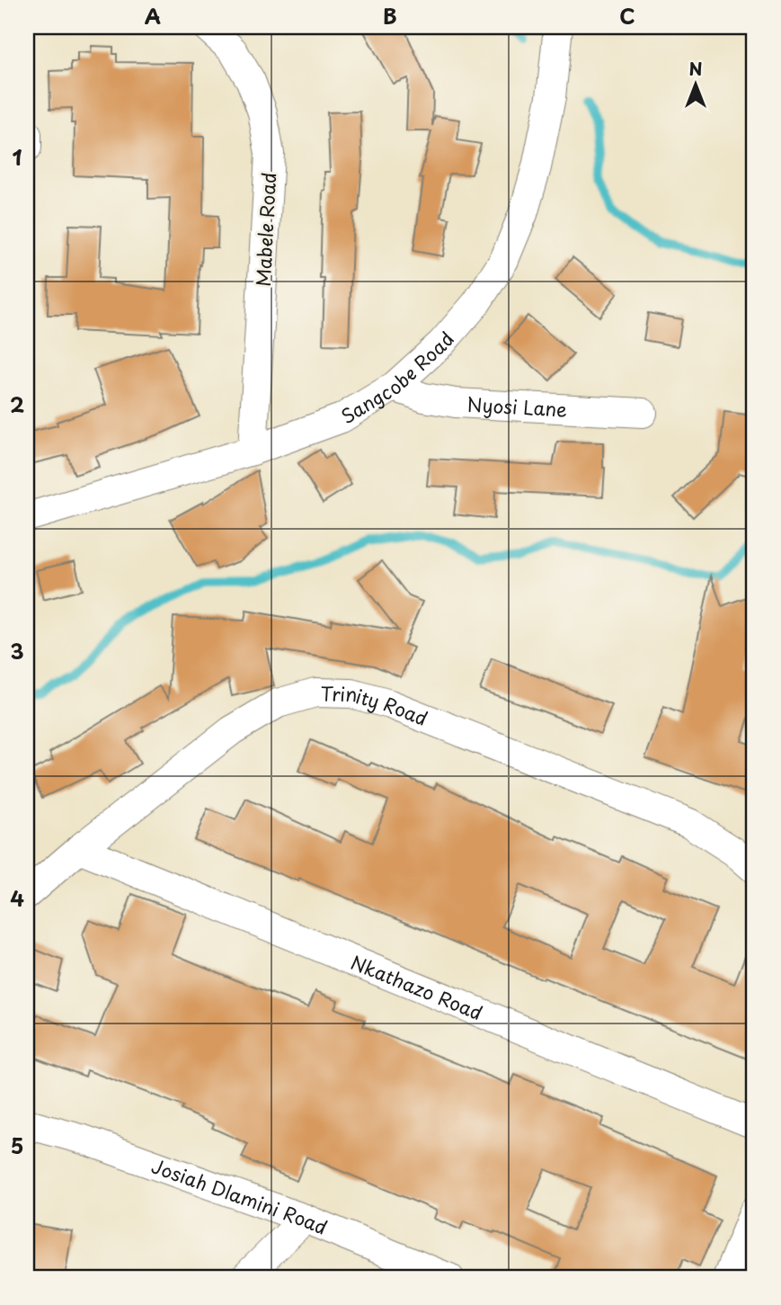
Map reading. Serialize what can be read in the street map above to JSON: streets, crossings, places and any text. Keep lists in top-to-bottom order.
{
  "streets": {
    "street": [
      "Mabele Road",
      "Sangcobe Road",
      "Nyosi Lane",
      "Trinity Road",
      "Nkathazo Road",
      "Josiah Dlamini Road"
    ]
  },
  "crossings": [
    ["Mabele Road", "Sangcobe Road"],
    ["Sangcobe Road", "Nyosi Lane"],
    ["Trinity Road", "Nkathazo Road"]
  ],
  "north": "top",
  "grid": {
    "columns": ["A", "B", "C"],
    "rows": [
      "1",
      "2",
      "3",
      "4",
      "5"
    ]
  }
}
